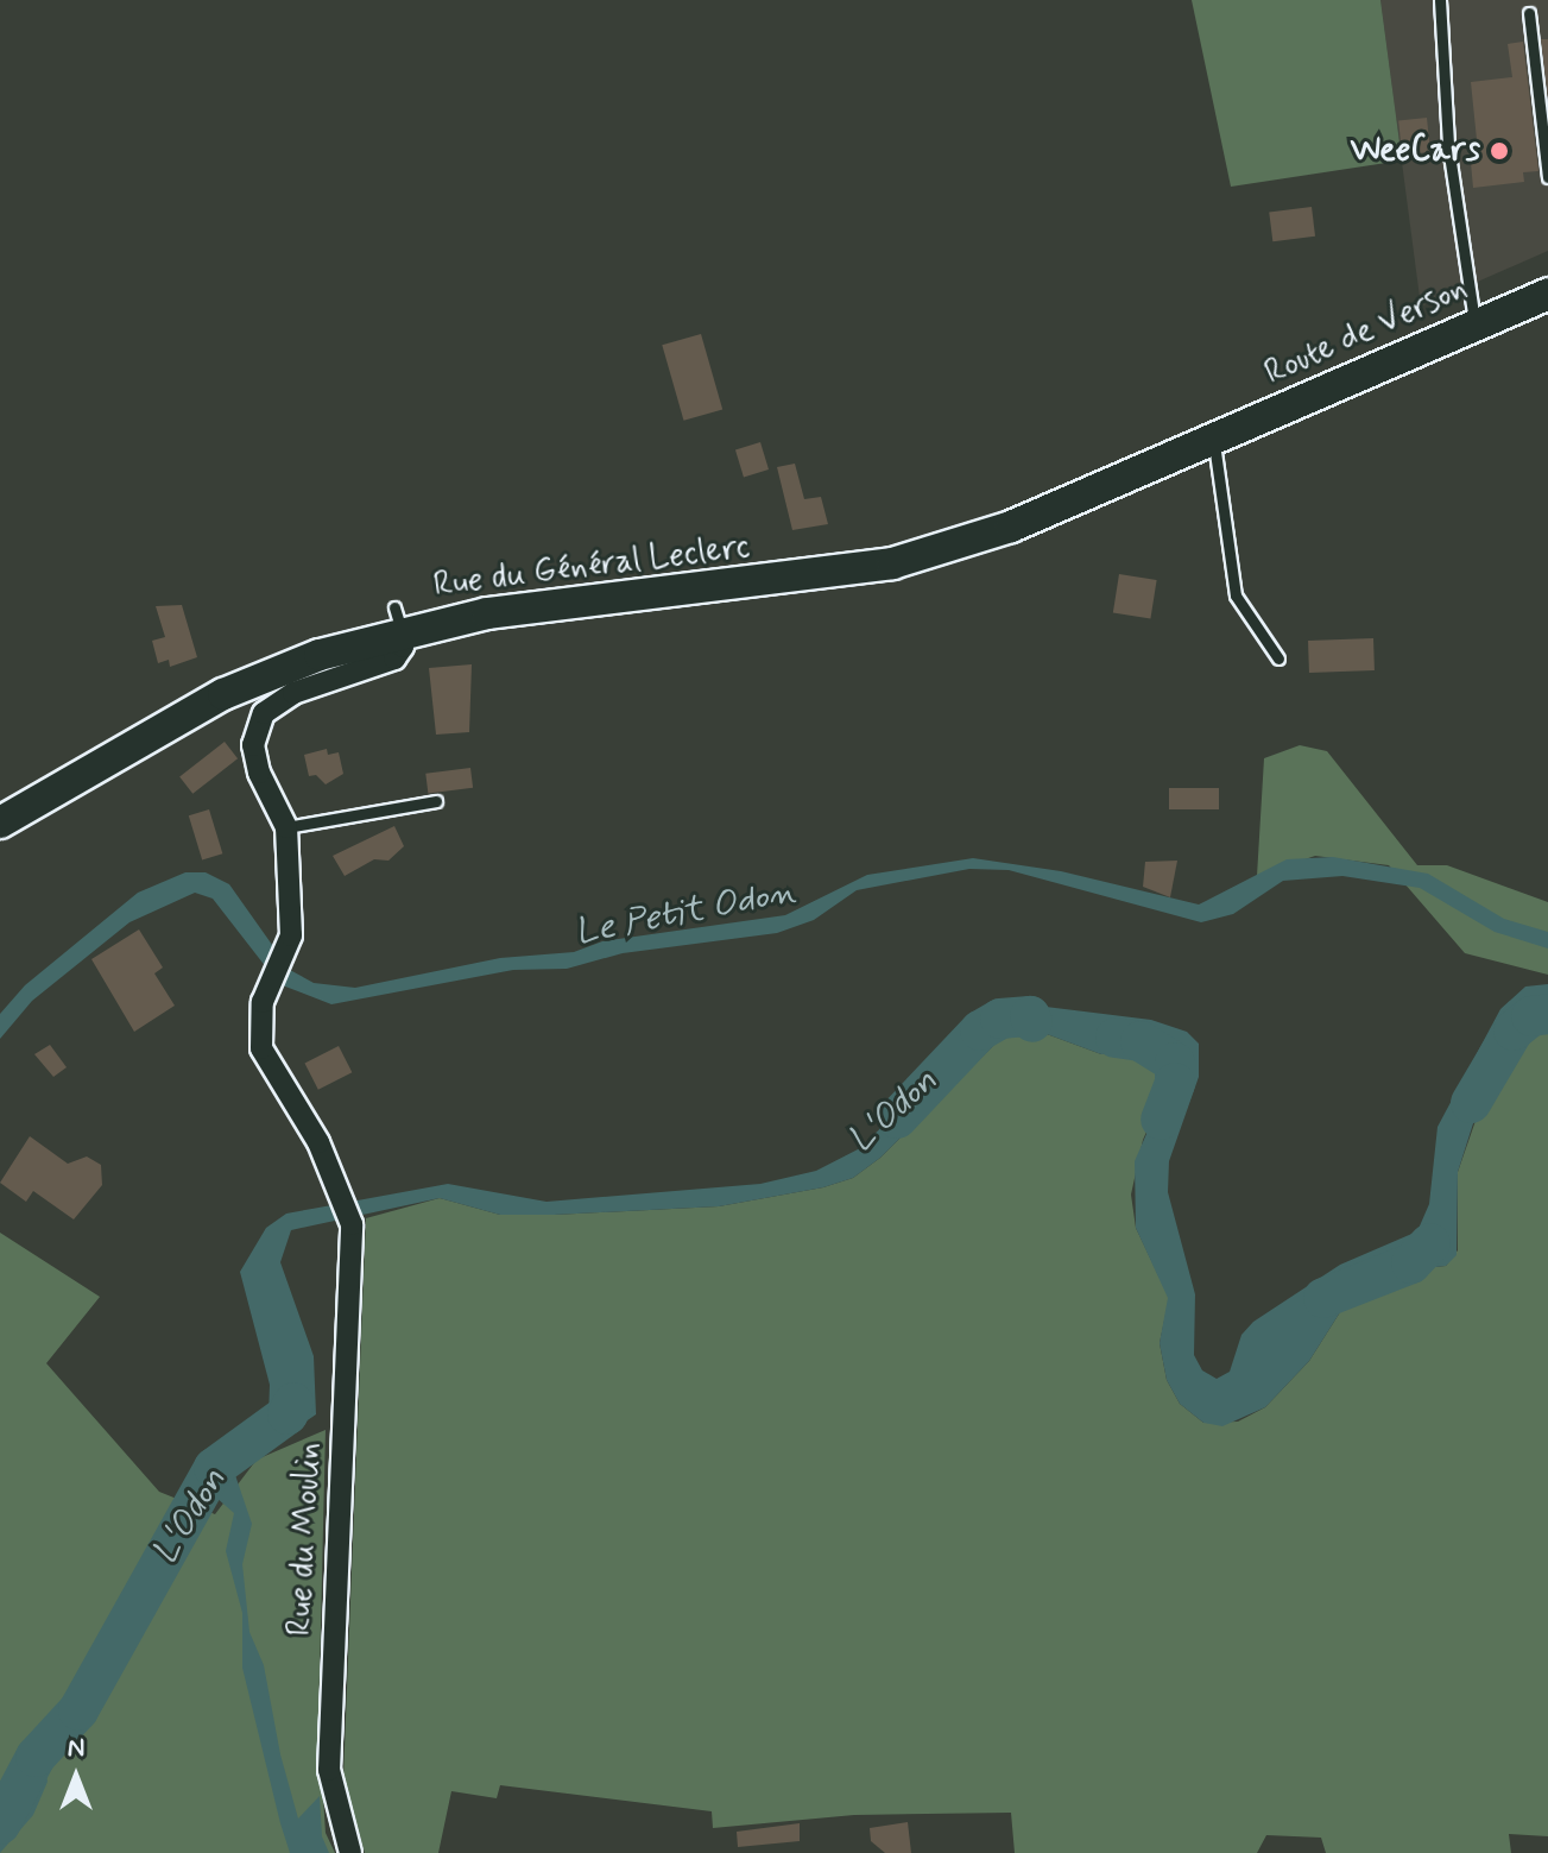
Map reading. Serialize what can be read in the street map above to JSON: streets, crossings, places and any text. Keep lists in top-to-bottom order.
{
  "streets": {
    "main road": ["Route de Verson", "Rue du Général Leclerc"],
    "street": ["Rue du Moulin"]
  },
  "crossings": [
    ["Route de Verson", "Rue du Général Leclerc"]
  ],
  "water": ["Le Petit Odon", "L'Odon"],
  "places": ["WeeCars"],
  "north": "top"
}
